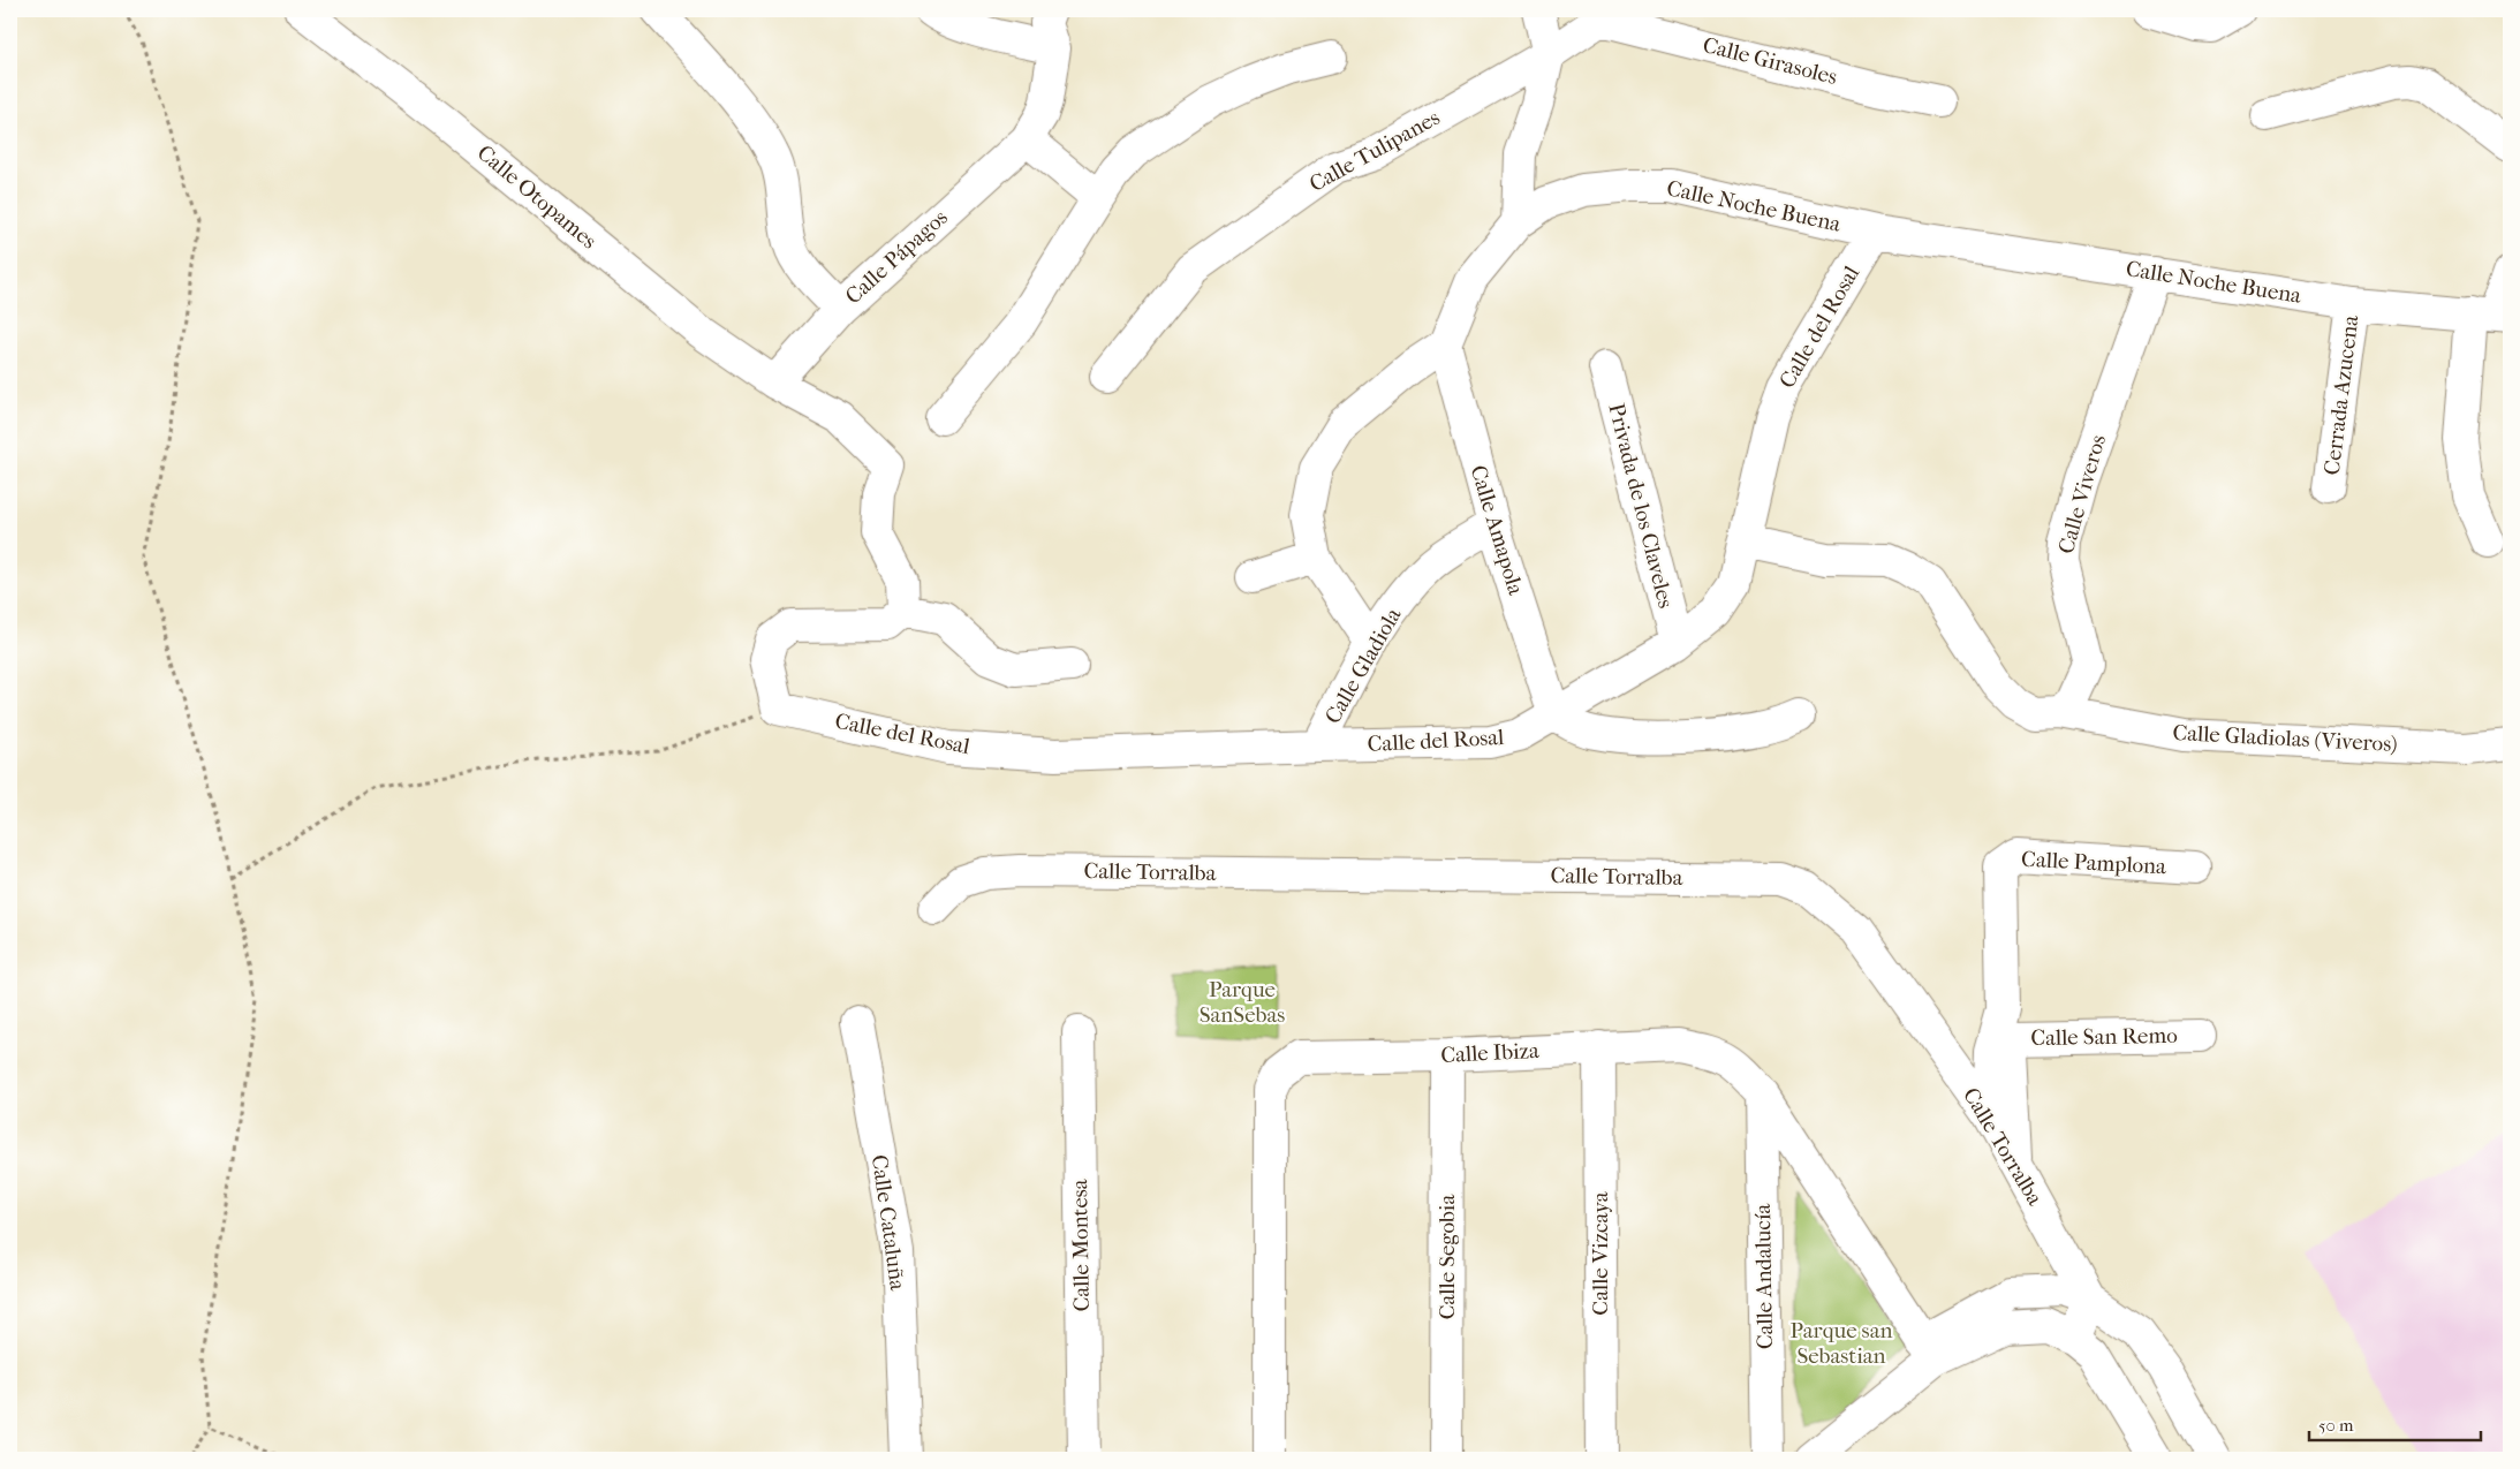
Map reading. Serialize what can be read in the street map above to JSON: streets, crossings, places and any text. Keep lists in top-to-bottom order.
{
  "streets": {
    "street": [
      "Calle Girasoles",
      "Calle Tulipanes",
      "Calle Otopames",
      "Calle Noche Buena",
      "Calle Pápagos",
      "Calle del Rosal",
      "Cerrada Azucena",
      "Calle Viveros",
      "Privada de los Claveles",
      "Calle Amapola",
      "Calle Gladiola",
      "Calle Gladiolas (Viveros)",
      "Calle Pamplona",
      "Calle Torralba",
      "Calle San Remo",
      "Calle Ibiza",
      "Calle Cataluña",
      "Calle Montesa",
      "Calle Vizcaya",
      "Calle Segobia",
      "Calle Andalucía"
    ]
  },
  "crossings": [
    ["Calle Girasoles", "Calle Tulipanes"],
    ["Calle Otopames", "Calle Pápagos"],
    ["Calle Noche Buena", "Calle del Rosal"],
    ["Calle Noche Buena", "Cerrada Azucena"],
    ["Calle Noche Buena", "Calle Viveros"],
    ["Calle Noche Buena", "Calle Amapola"],
    ["Calle del Rosal", "Privada de los Claveles"],
    ["Calle del Rosal", "Calle Amapola"],
    ["Calle del Rosal", "Calle Gladiola"],
    ["Calle del Rosal", "Calle Gladiolas (Viveros)"],
    ["Calle Viveros", "Calle Gladiolas (Viveros)"],
    ["Calle Amapola", "Calle Gladiola"],
    ["Calle Pamplona", "Calle Torralba"],
    ["Calle Pamplona", "Calle San Remo"],
    ["Calle Torralba", "Calle Ibiza"],
    ["Calle Ibiza", "Calle Vizcaya"],
    ["Calle Ibiza", "Calle Segobia"],
    ["Calle Ibiza", "Calle Andalucía"]
  ],
  "parks": ["Parque SanSebas", "Parque san Sebastian"],
  "scale_bar": "50 m"
}
